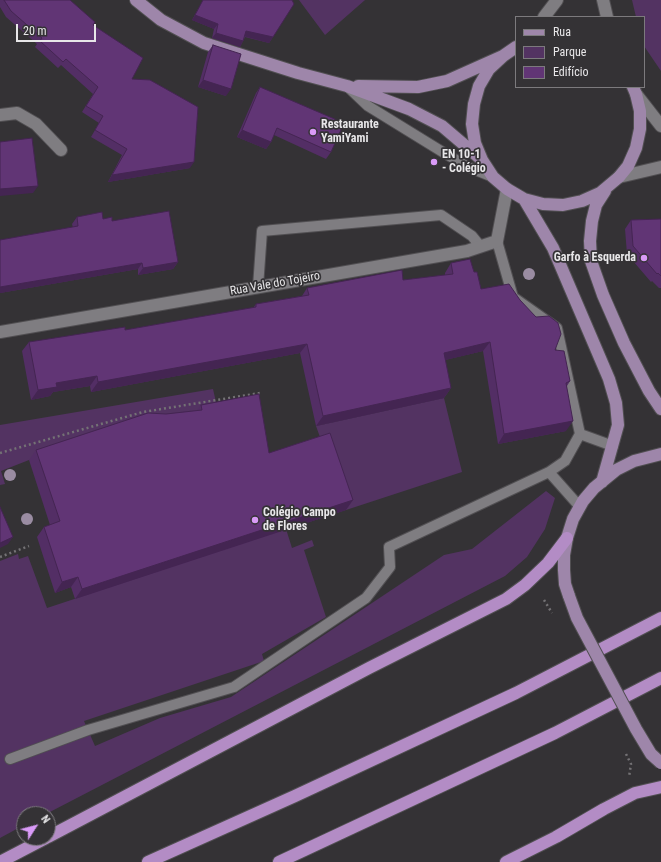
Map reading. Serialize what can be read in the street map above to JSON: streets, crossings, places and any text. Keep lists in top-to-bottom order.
{
  "streets": {
    "street": ["Rua Vale do Tojeiro"]
  },
  "places": [
    "Restaurante YamiYami",
    "EN 10-1 - Colégio",
    "Garfo à Esquerda",
    "Colégio Campo de Flores"
  ],
  "legend": ["Rua", "Parque", "Edifício"],
  "scale_bar": "20 m",
  "north": "top right"
}
